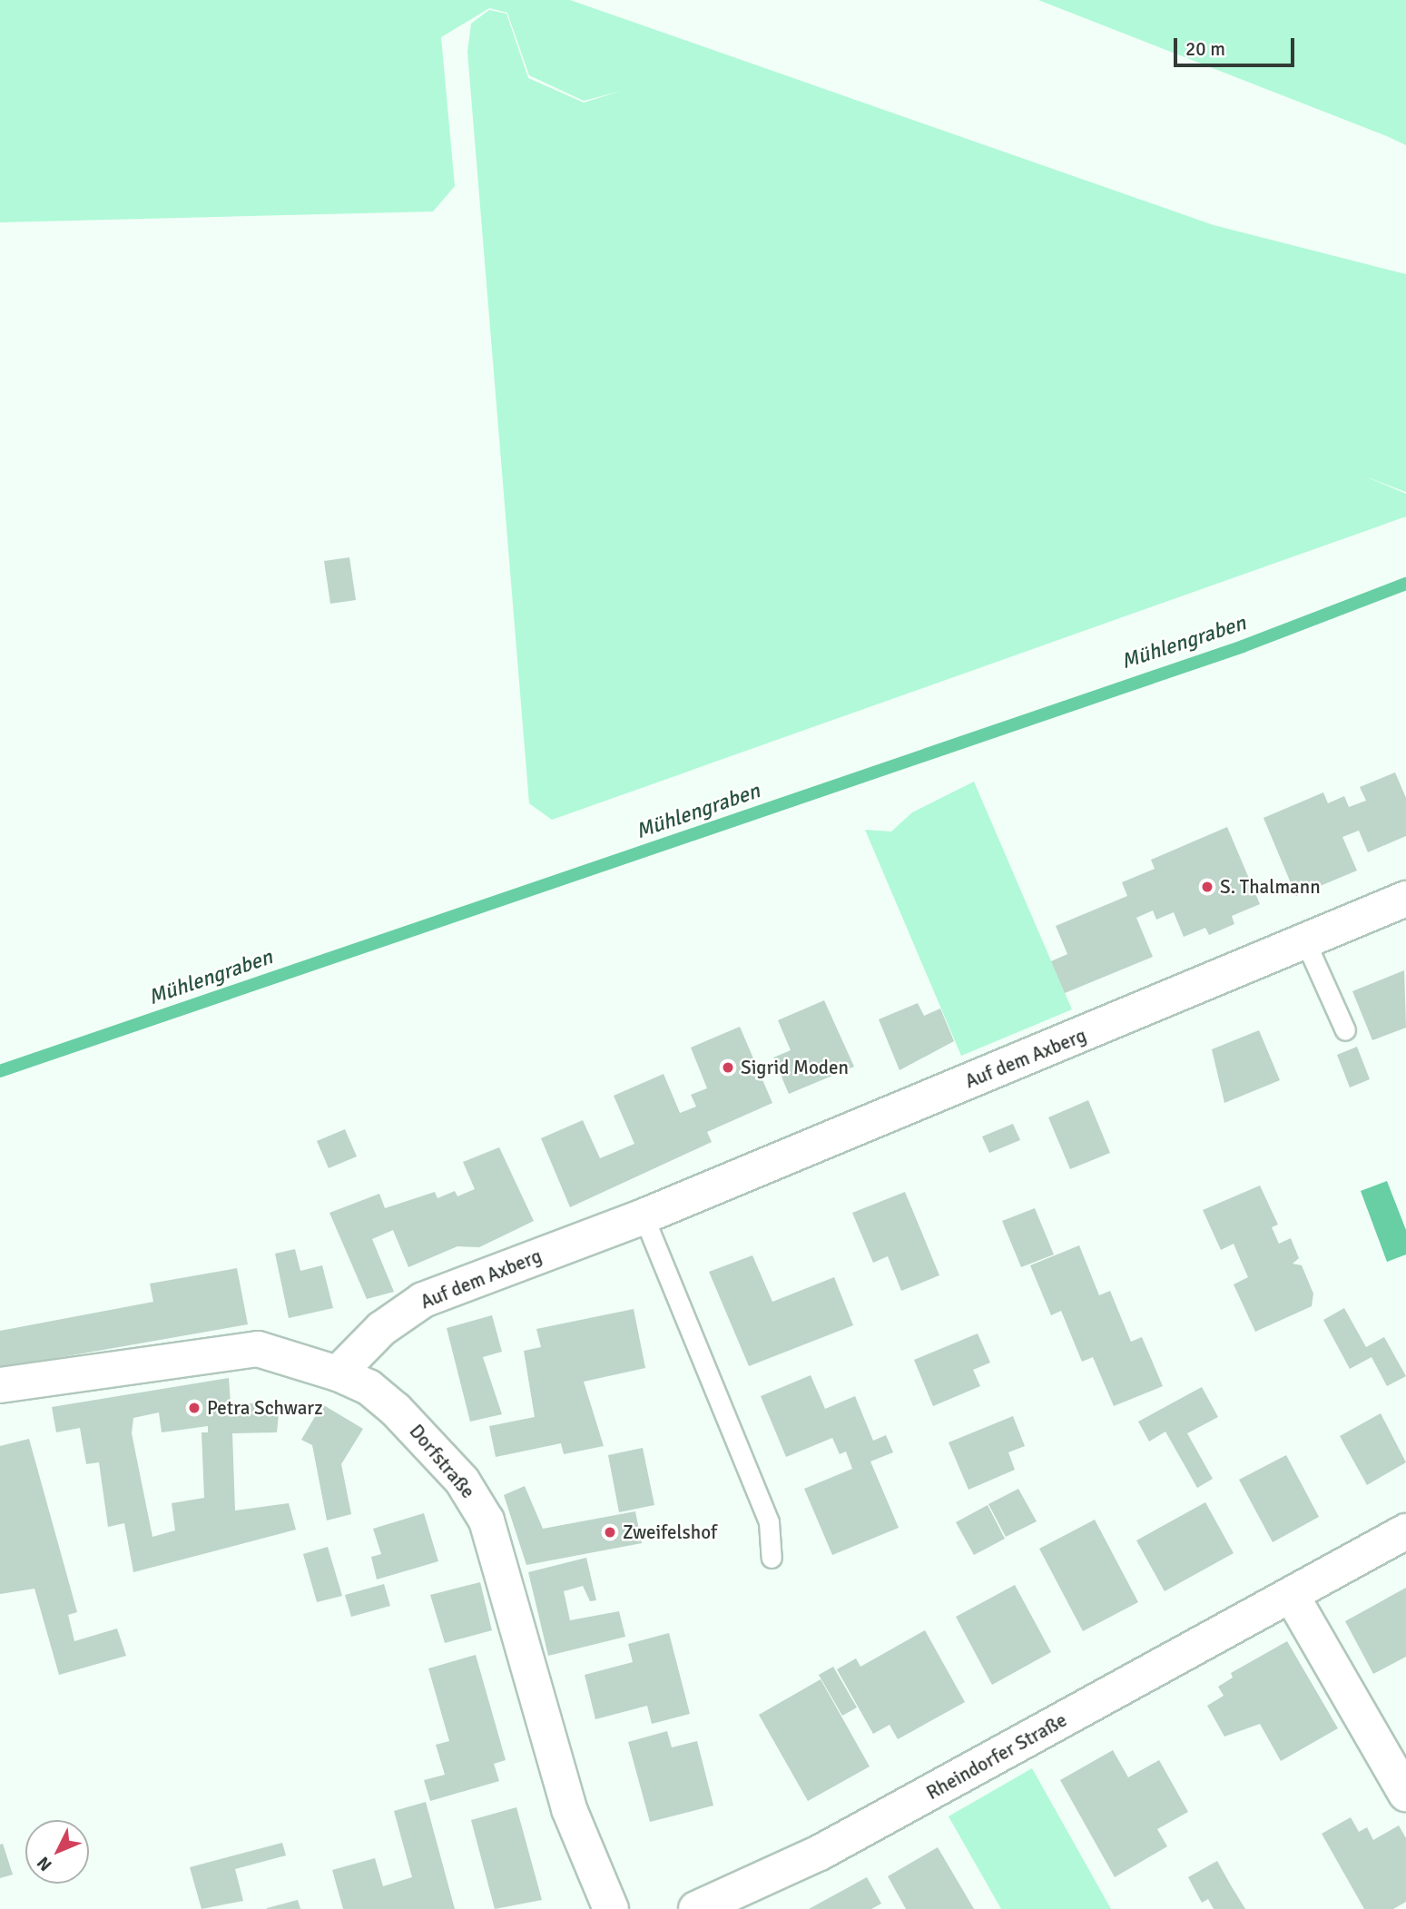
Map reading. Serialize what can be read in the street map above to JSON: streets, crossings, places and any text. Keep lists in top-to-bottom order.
{
  "streets": {
    "street": ["Auf dem Axberg", "Dorfstraße", "Rheindorfer Straße"]
  },
  "crossings": [
    ["Auf dem Axberg", "Dorfstraße"]
  ],
  "water": ["Mühlengraben"],
  "places": [
    "S. Thalmann",
    "Sigrid Moden",
    "Petra Schwarz",
    "Zweifelshof"
  ],
  "scale_bar": "20 m",
  "north": "bottom left"
}
